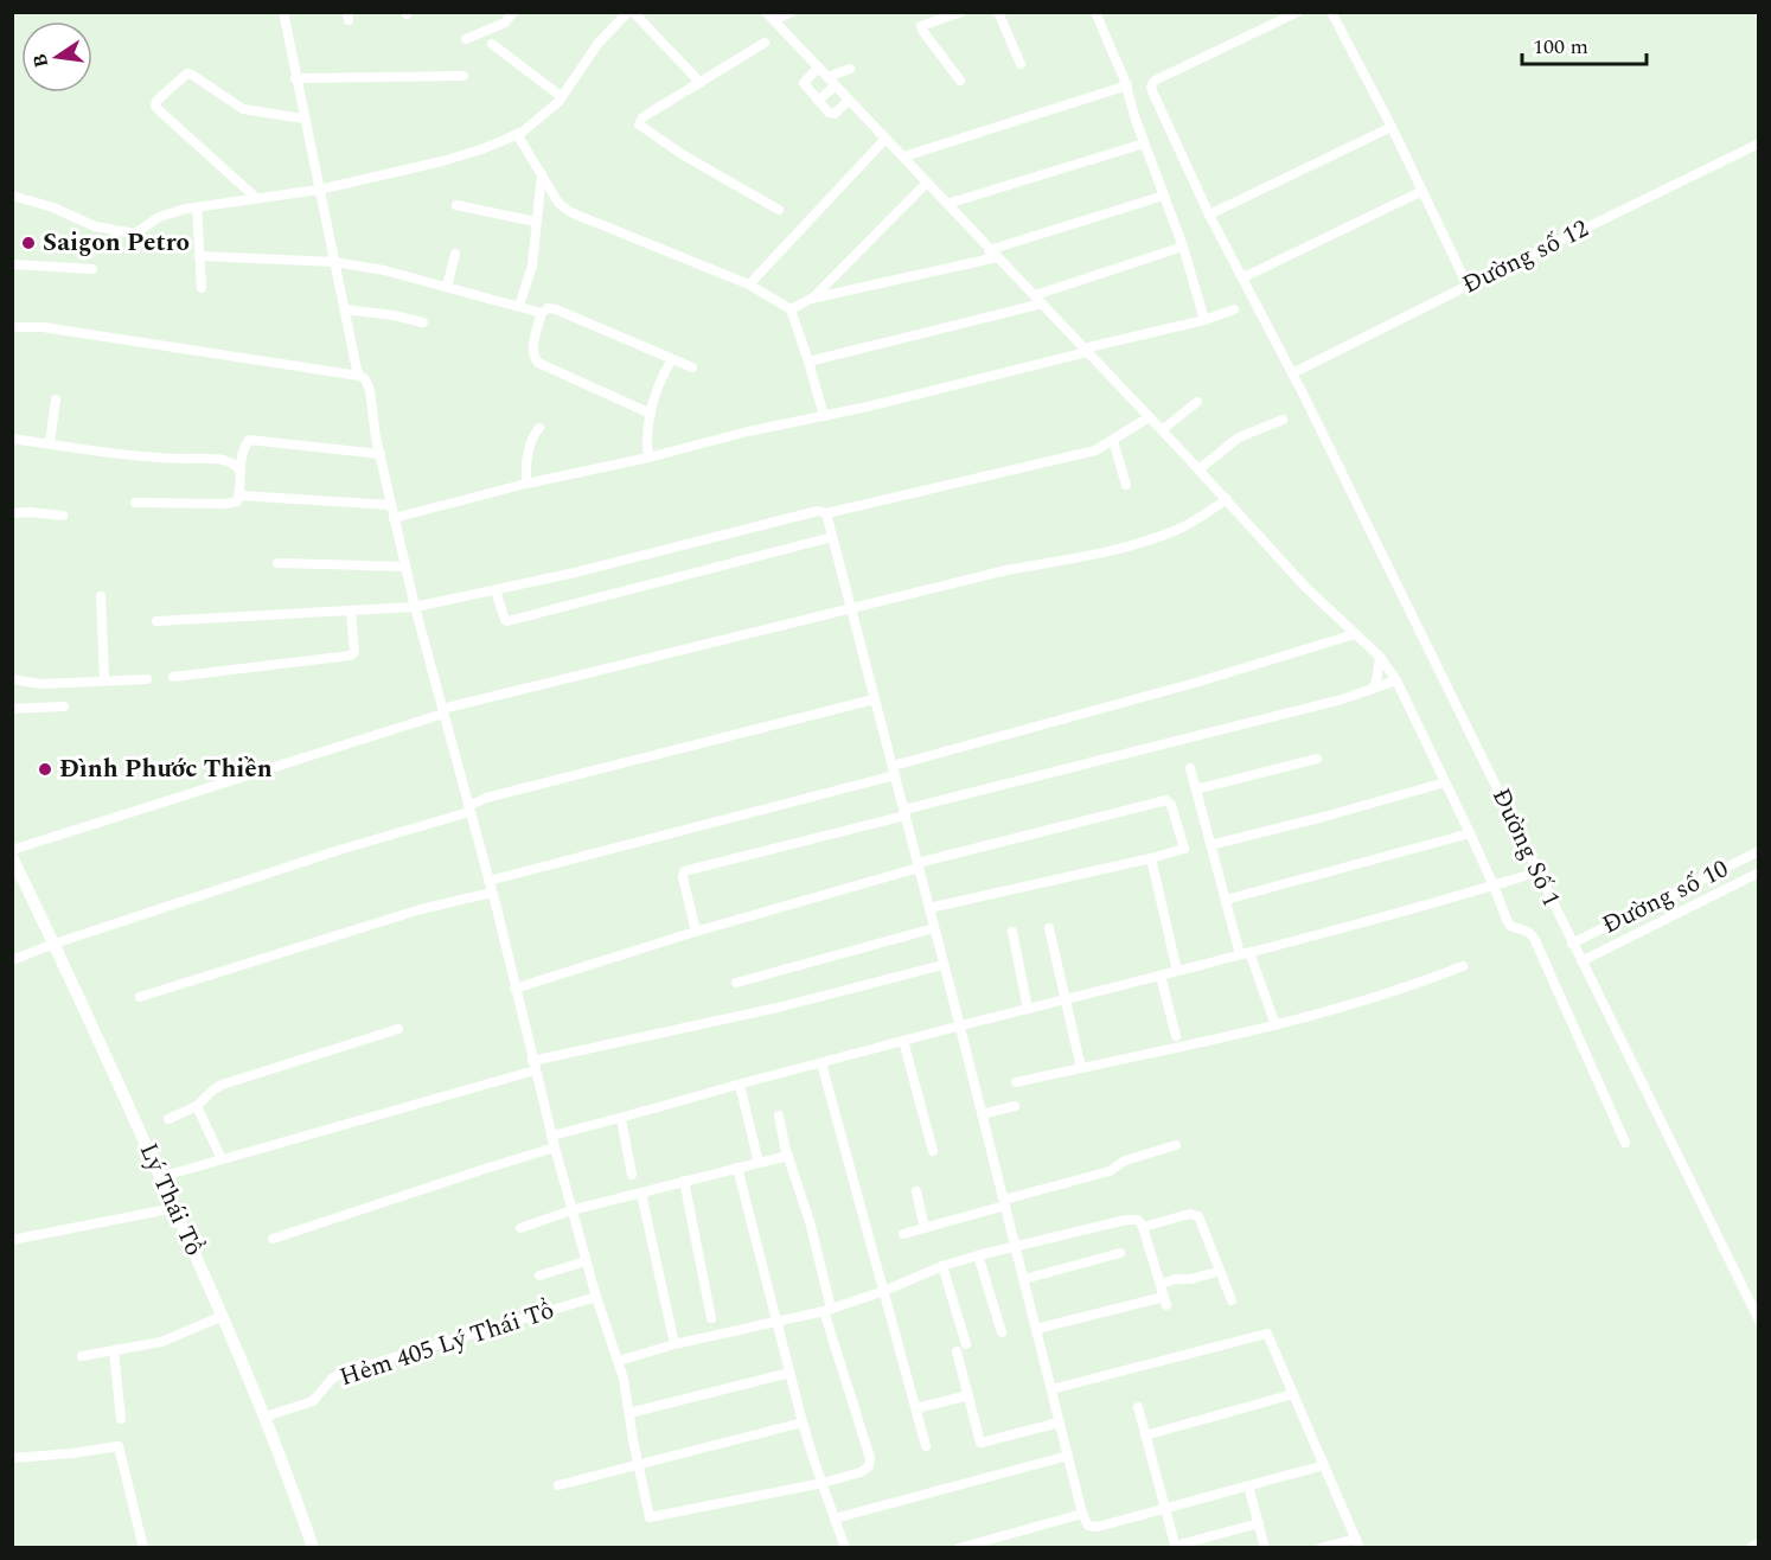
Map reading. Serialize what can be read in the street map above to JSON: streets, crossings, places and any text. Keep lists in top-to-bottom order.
{
  "streets": {
    "main road": ["Lý Thái Tổ"],
    "street": [
      "Đường số 12",
      "Đường Số 1",
      "Đường số 10",
      "Hẻm 405 Lý Thái Tổ"
    ]
  },
  "crossings": [
    ["Đường số 12", "Đường Số 1"],
    ["Đường Số 1", "Đường số 10"],
    ["Lý Thái Tổ", "Hẻm 405 Lý Thái Tổ"]
  ],
  "places": ["Saigon Petro", "Đình Phước Thiền"],
  "scale_bar": "100 m",
  "north": "left"
}
